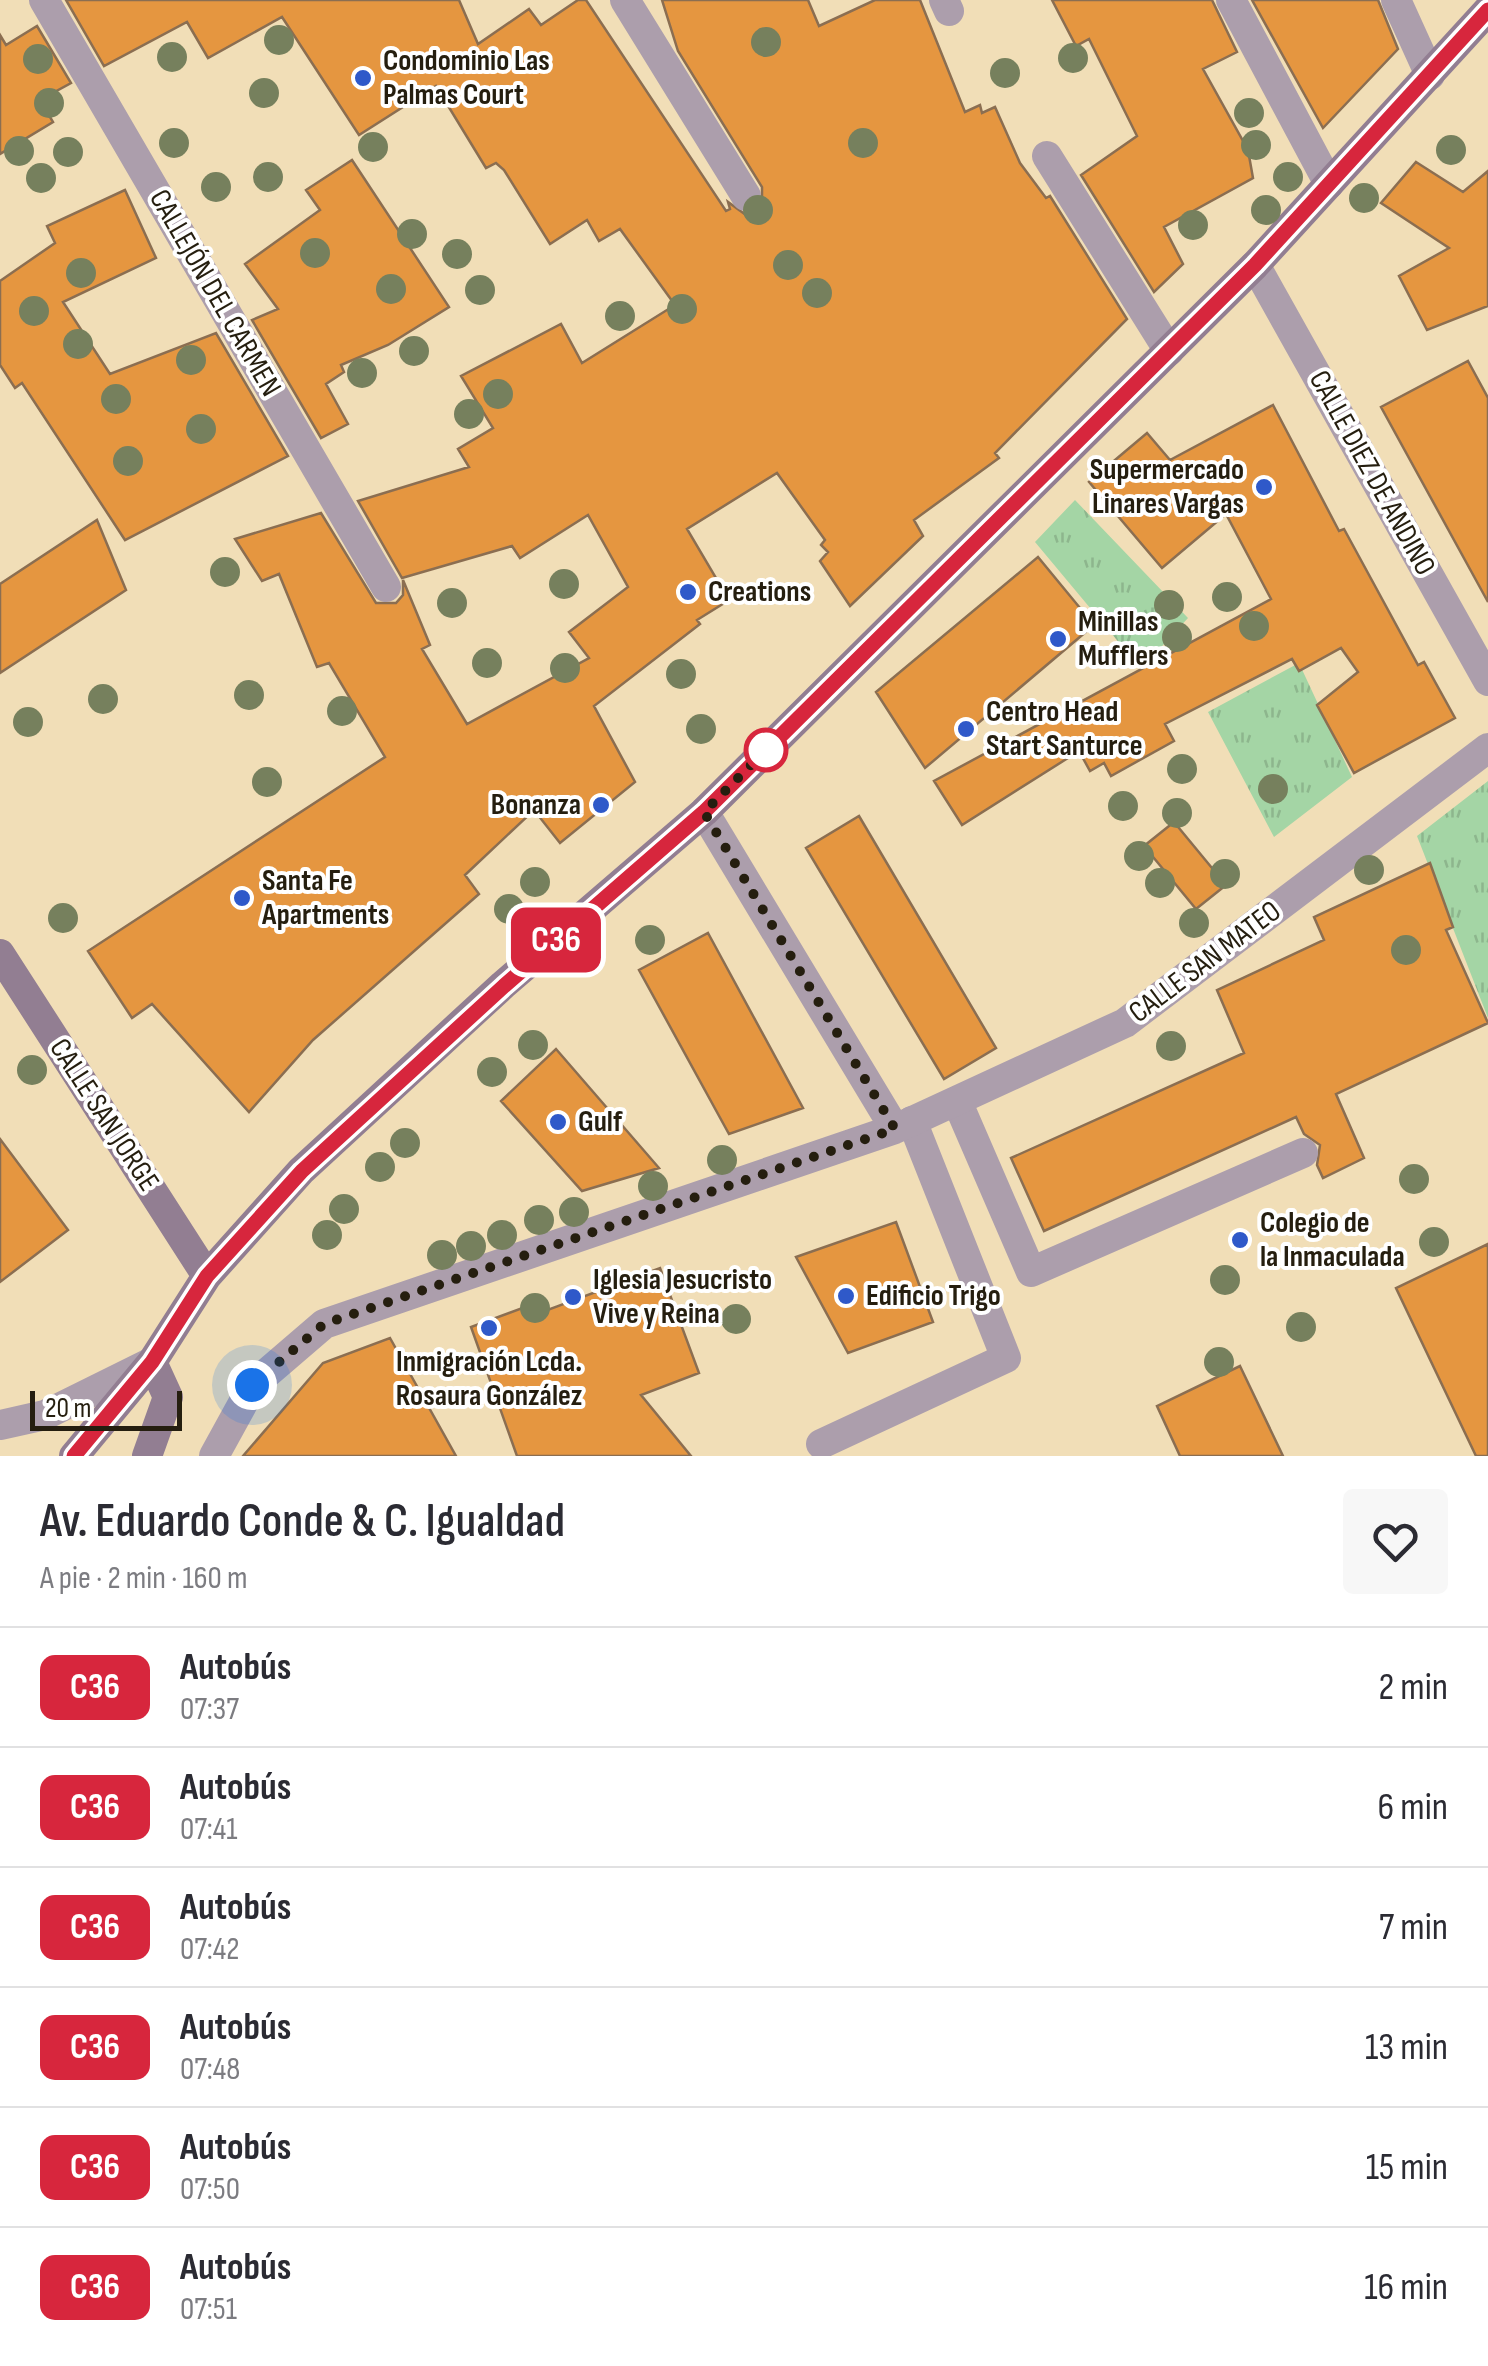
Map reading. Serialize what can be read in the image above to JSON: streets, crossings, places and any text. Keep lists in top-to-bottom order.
{
  "streets": {
    "street": [
      "CALLEJÓN DEL CARMEN",
      "CALLE DIEZ DE ANDINO",
      "CALLE SAN MATEO",
      "CALLE SAN JORGE"
    ]
  },
  "places": [
    "Condominio Las Palmas Court",
    "Supermercado Linares Vargas",
    "Creations",
    "Minillas Mufflers",
    "Centro Head Start Santurce",
    "Bonanza",
    "Santa Fe Apartments",
    "Gulf",
    "Colegio de la Inmaculada",
    "Edificio Trigo",
    "Iglesia Jesucristo Vive y Reina",
    "Inmigración Lcda. Rosaura González"
  ],
  "lines": ["bus line C36"],
  "scale_bar": "20 m",
  "page": {
    "on_map": "C36",
    "scale": "20 m",
    "heading": ["Av. Eduardo Conde & C. Igualdad", "A pie · 2 min · 160 m"],
    "list": [
      {
        "mark": "C36",
        "name": "Autobús",
        "note": "07:37",
        "value": "2 min"
      },
      {
        "mark": "C36",
        "name": "Autobús",
        "note": "07:41",
        "value": "6 min"
      },
      {
        "mark": "C36",
        "name": "Autobús",
        "note": "07:42",
        "value": "7 min"
      },
      {
        "mark": "C36",
        "name": "Autobús",
        "note": "07:48",
        "value": "13 min"
      },
      {
        "mark": "C36",
        "name": "Autobús",
        "note": "07:50",
        "value": "15 min"
      },
      {
        "mark": "C36",
        "name": "Autobús",
        "note": "07:51",
        "value": "16 min"
      }
    ]
  }
}
